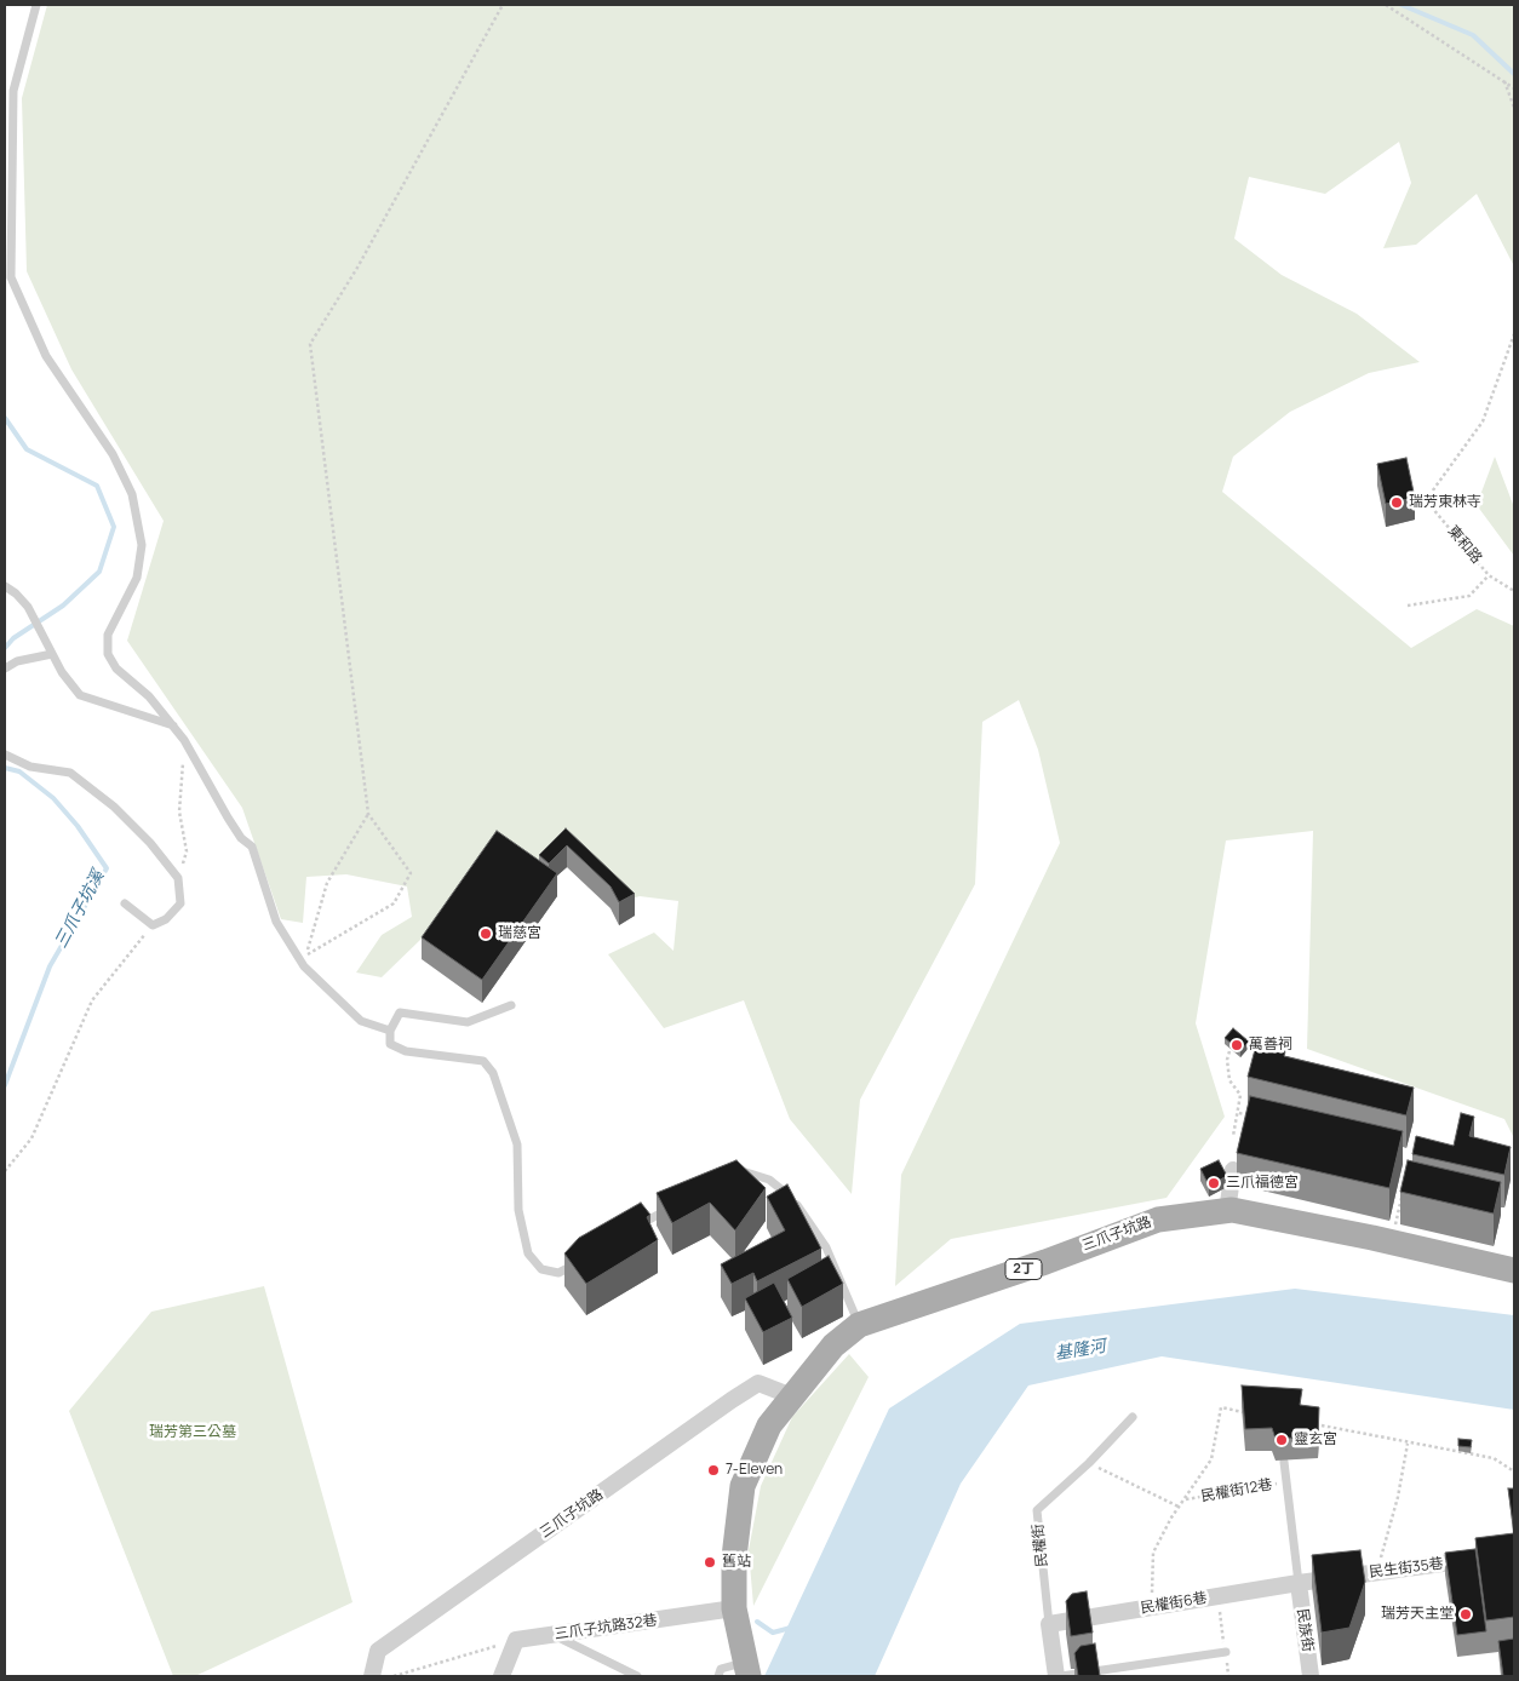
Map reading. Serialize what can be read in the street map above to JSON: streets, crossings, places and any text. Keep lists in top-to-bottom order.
{
  "streets": {
    "main road": ["三爪子坑路", "2丁"],
    "street": [
      "民權街",
      "民生街35巷",
      "民權街6巷",
      "三爪子坑路32巷",
      "民族街"
    ],
    "path": ["東和路", "民權街12巷"]
  },
  "crossings": [
    ["三爪子坑路", "三爪子坑路32巷"],
    ["民權街", "民權街6巷"],
    ["民生街35巷", "民權街6巷"],
    ["民生街35巷", "民族街"],
    ["民權街6巷", "民族街"]
  ],
  "water": ["三爪子坑溪", "基隆河"],
  "parks": ["瑞芳第三公墓"],
  "places": [
    "瑞芳東林寺",
    "瑞慈宮",
    "萬善祠",
    "三爪福德宮",
    "靈玄宮",
    "7-Eleven",
    "舊站",
    "瑞芳天主堂"
  ]
}
